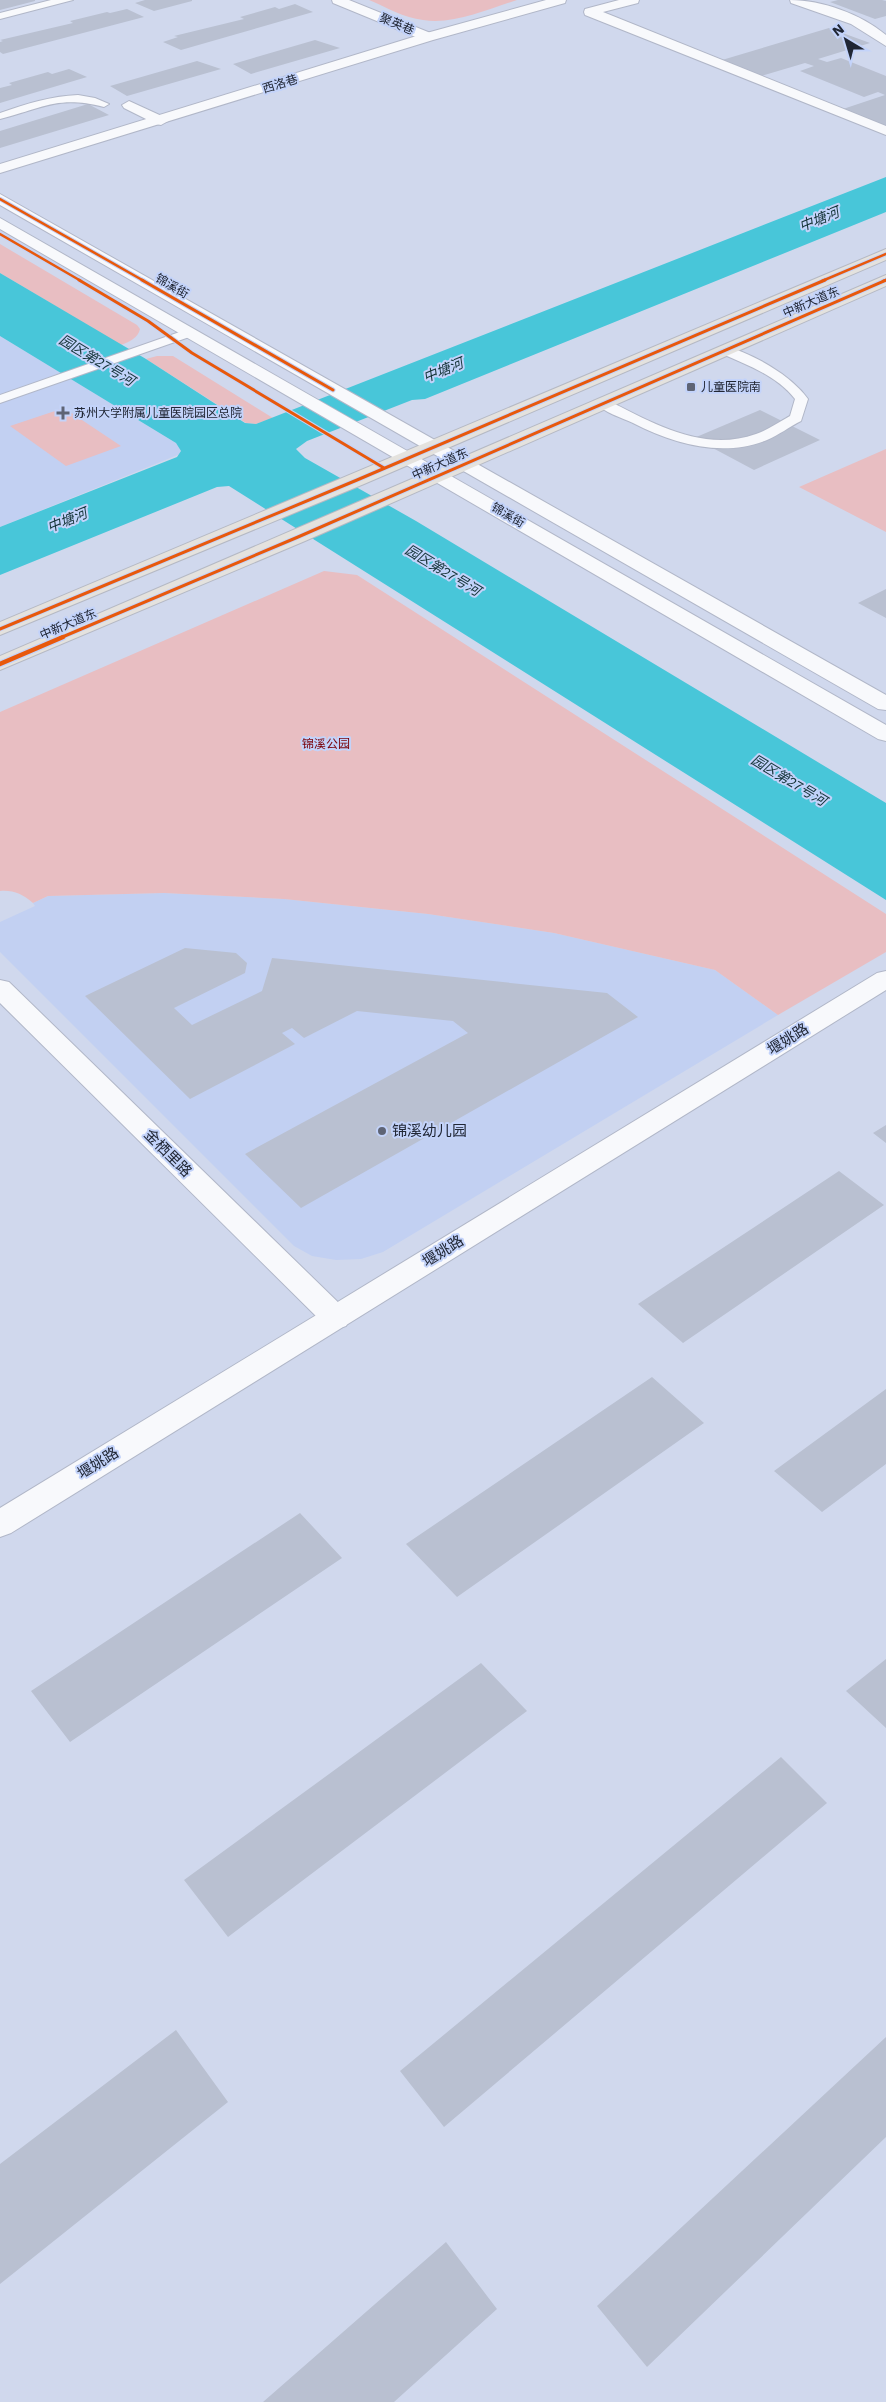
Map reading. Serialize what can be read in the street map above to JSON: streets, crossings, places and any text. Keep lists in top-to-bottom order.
{
  "streets": {
    "main road": ["中新大道东"],
    "street": [
      "聚英巷",
      "西洛巷",
      "锦溪街",
      "堰姚路",
      "金栖里路"
    ]
  },
  "crossings": [
    ["聚英巷", "西洛巷"],
    ["锦溪街", "中新大道东"],
    ["堰姚路", "金栖里路"]
  ],
  "water": ["中塘河", "园区第27号河"],
  "parks": ["锦溪公园"],
  "places": {
    "transit": ["儿童医院南"],
    "health": ["苏州大学附属儿童医院园区总院"],
    "other": ["锦溪幼儿园"]
  },
  "north": "top left"
}
